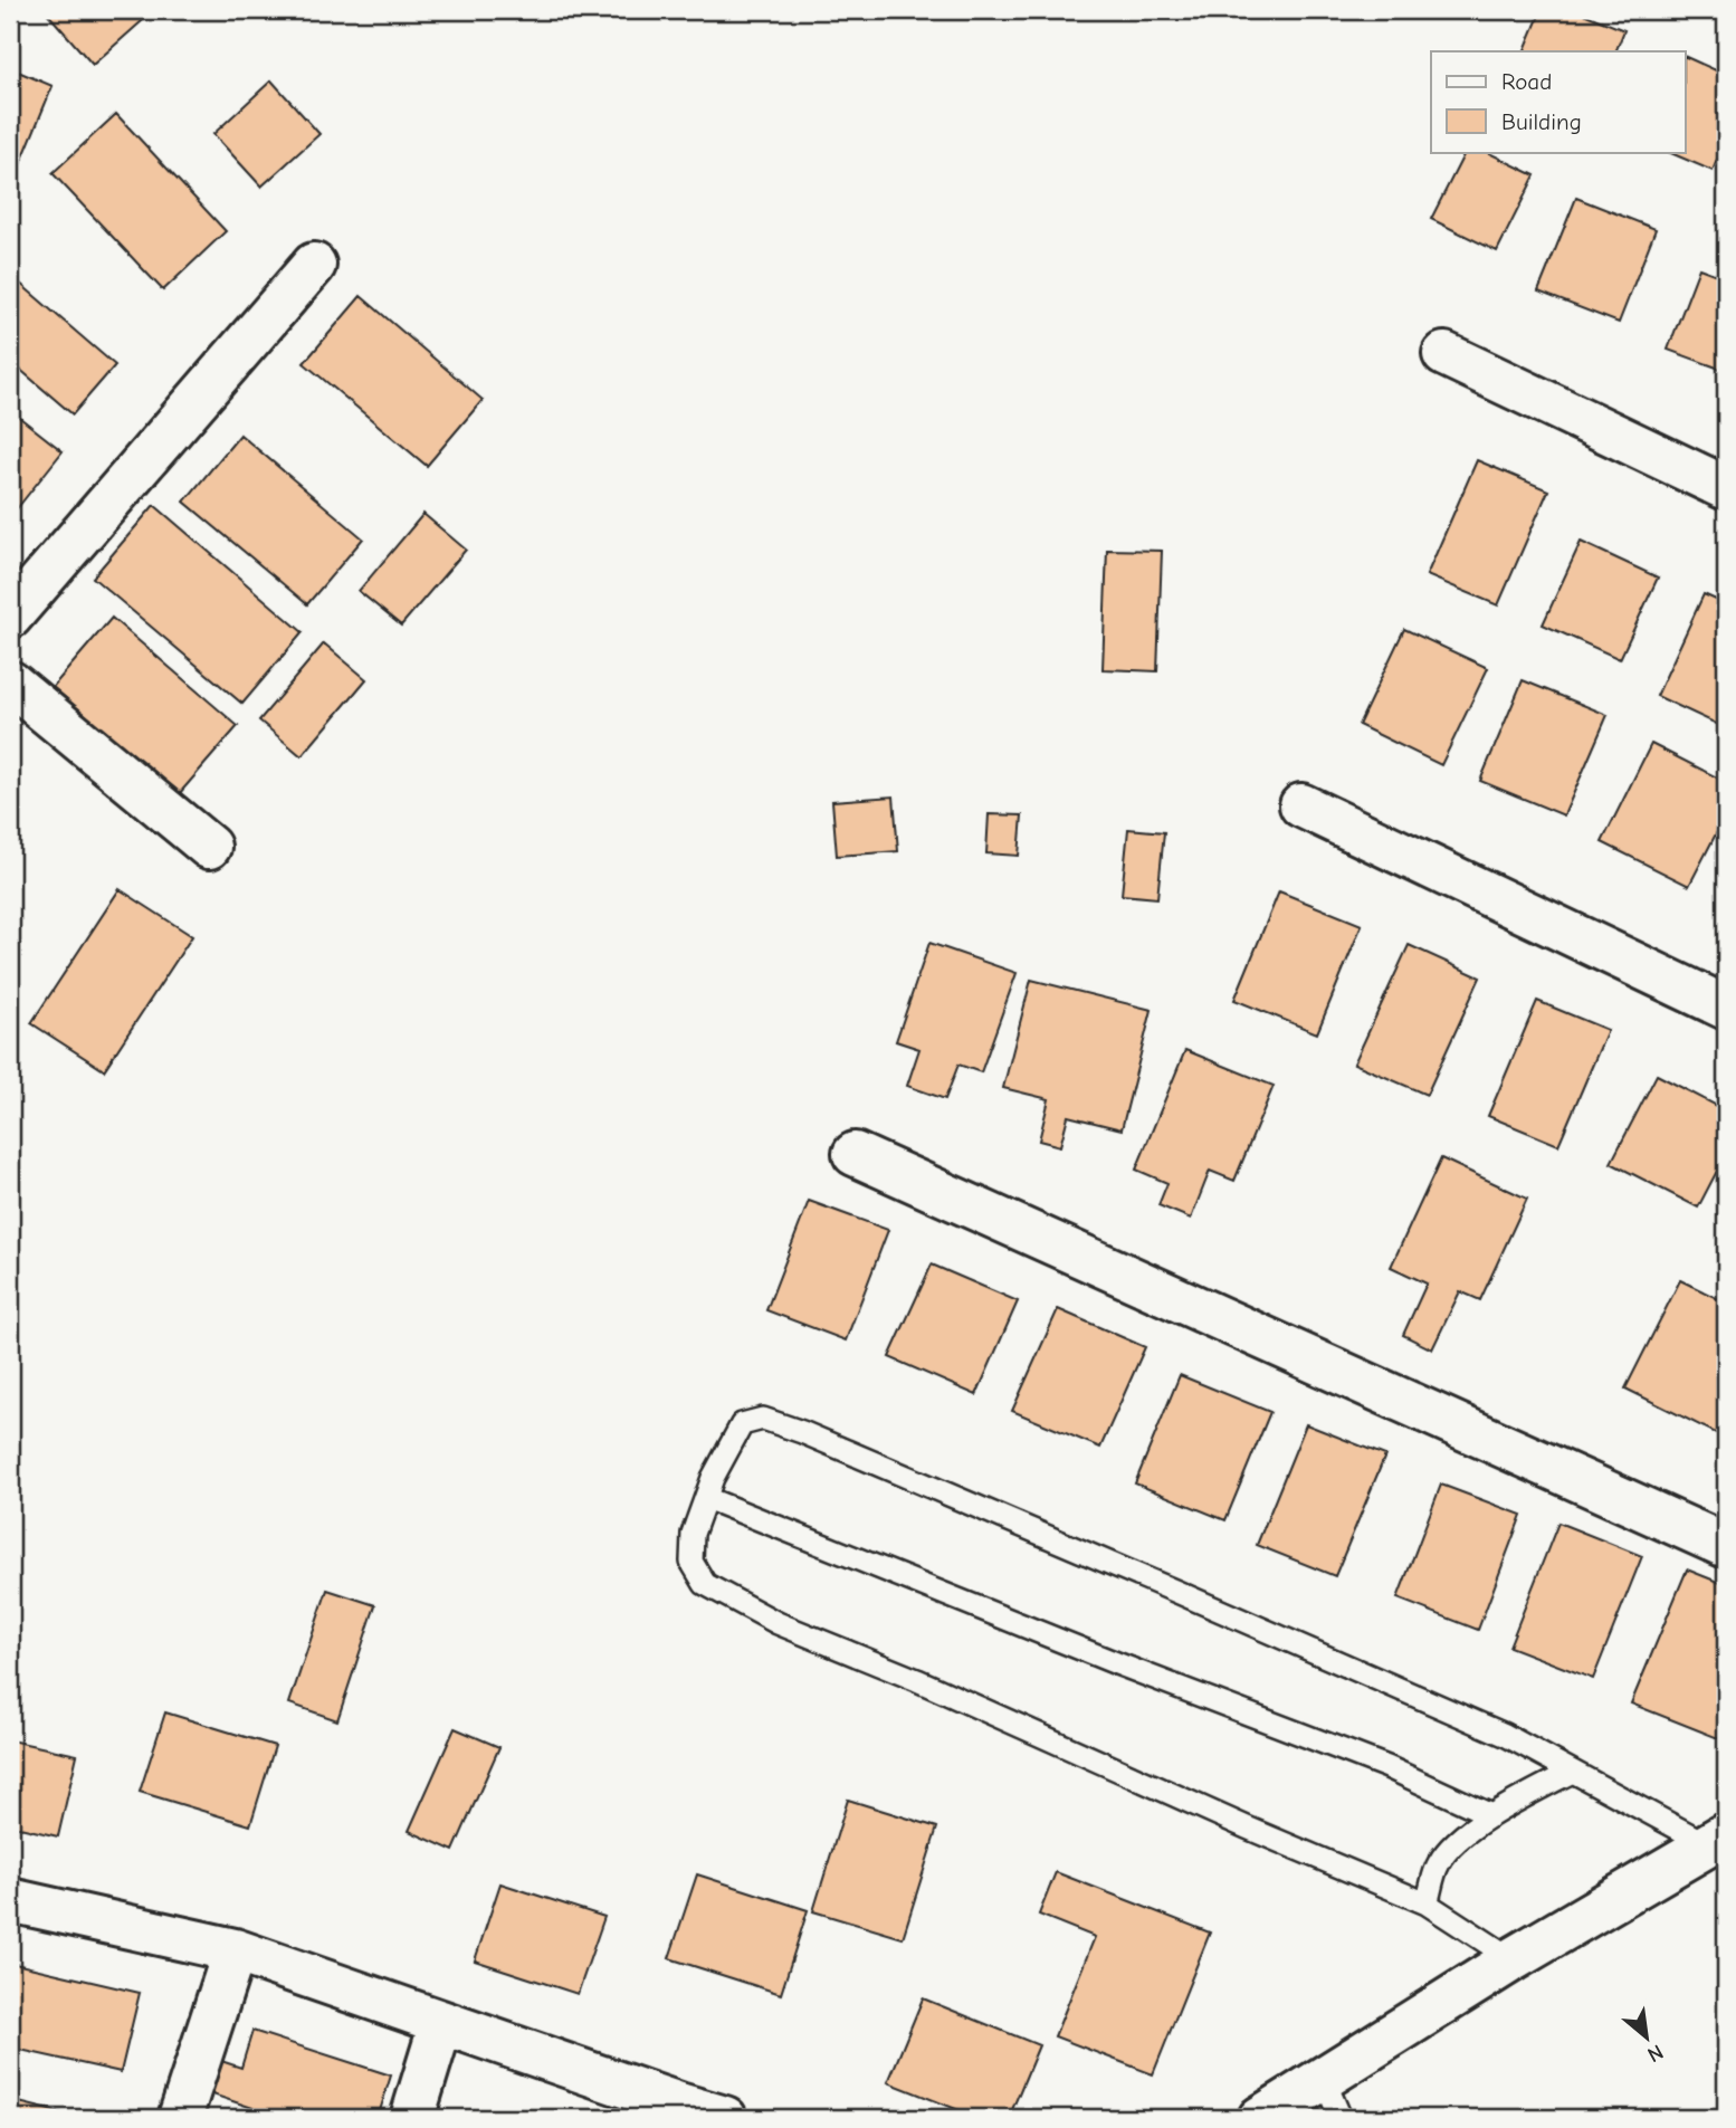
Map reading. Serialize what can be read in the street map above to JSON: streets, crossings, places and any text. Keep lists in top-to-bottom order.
{
  "legend": ["Road", "Building"],
  "north": "bottom right"
}
